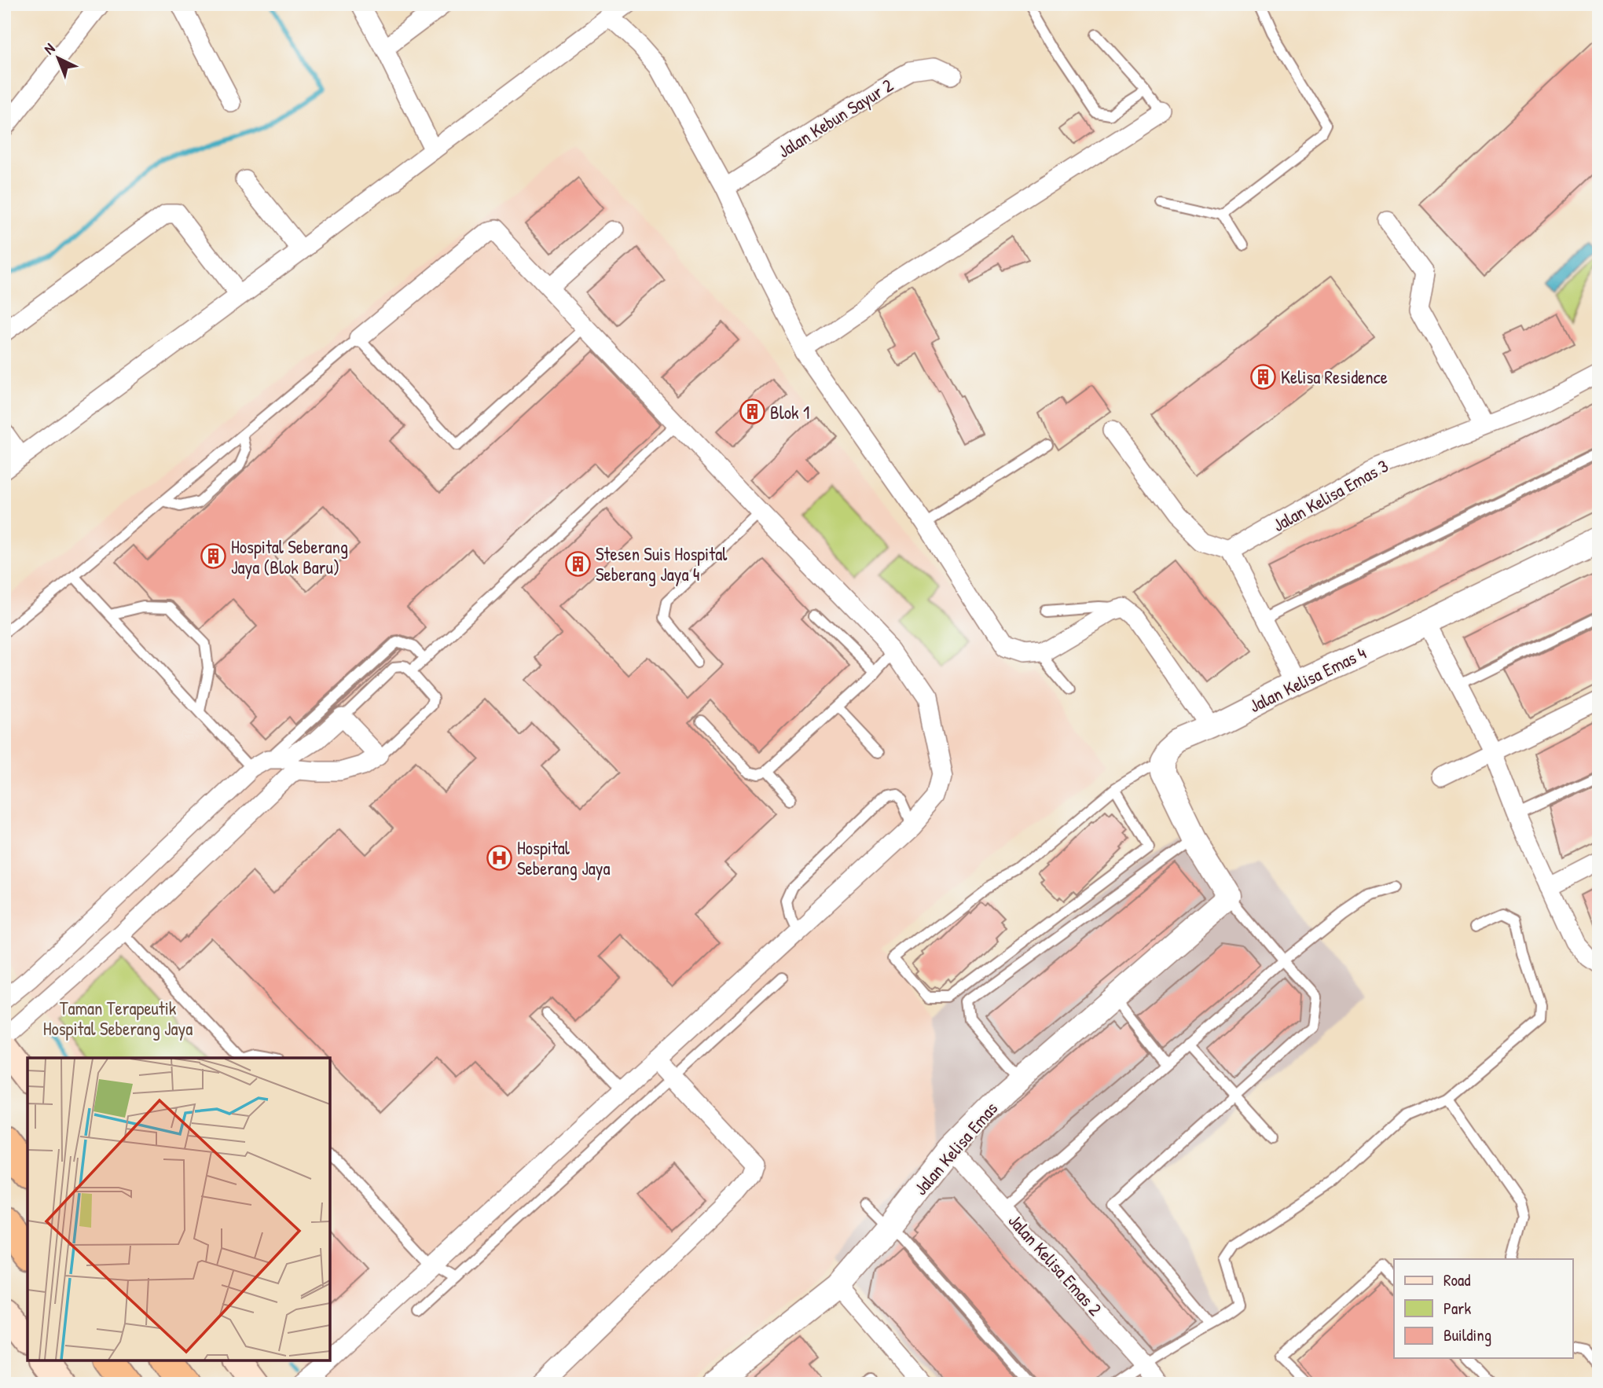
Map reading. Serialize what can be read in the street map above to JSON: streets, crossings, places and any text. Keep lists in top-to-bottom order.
{
  "streets": {
    "street": [
      "Jalan Kebun Sayur 2",
      "Jalan Kelisa Emas 3",
      "Jalan Kelisa Emas 4",
      "Jalan Kelisa Emas",
      "Jalan Kelisa Emas 2"
    ]
  },
  "crossings": [
    ["Jalan Kelisa Emas", "Jalan Kelisa Emas 2"]
  ],
  "parks": ["Taman Terapeutik Hospital Seberang Jaya"],
  "places": {
    "building": [
      "Kelisa Residence",
      "Blok 1",
      "Hospital Seberang Jaya (Blok Baru)",
      "Stesen Suis Hospital Seberang Jaya 4"
    ],
    "hospital": ["Hospital Seberang Jaya"]
  },
  "legend": ["Road", "Park", "Building"],
  "north": "top left"
}
